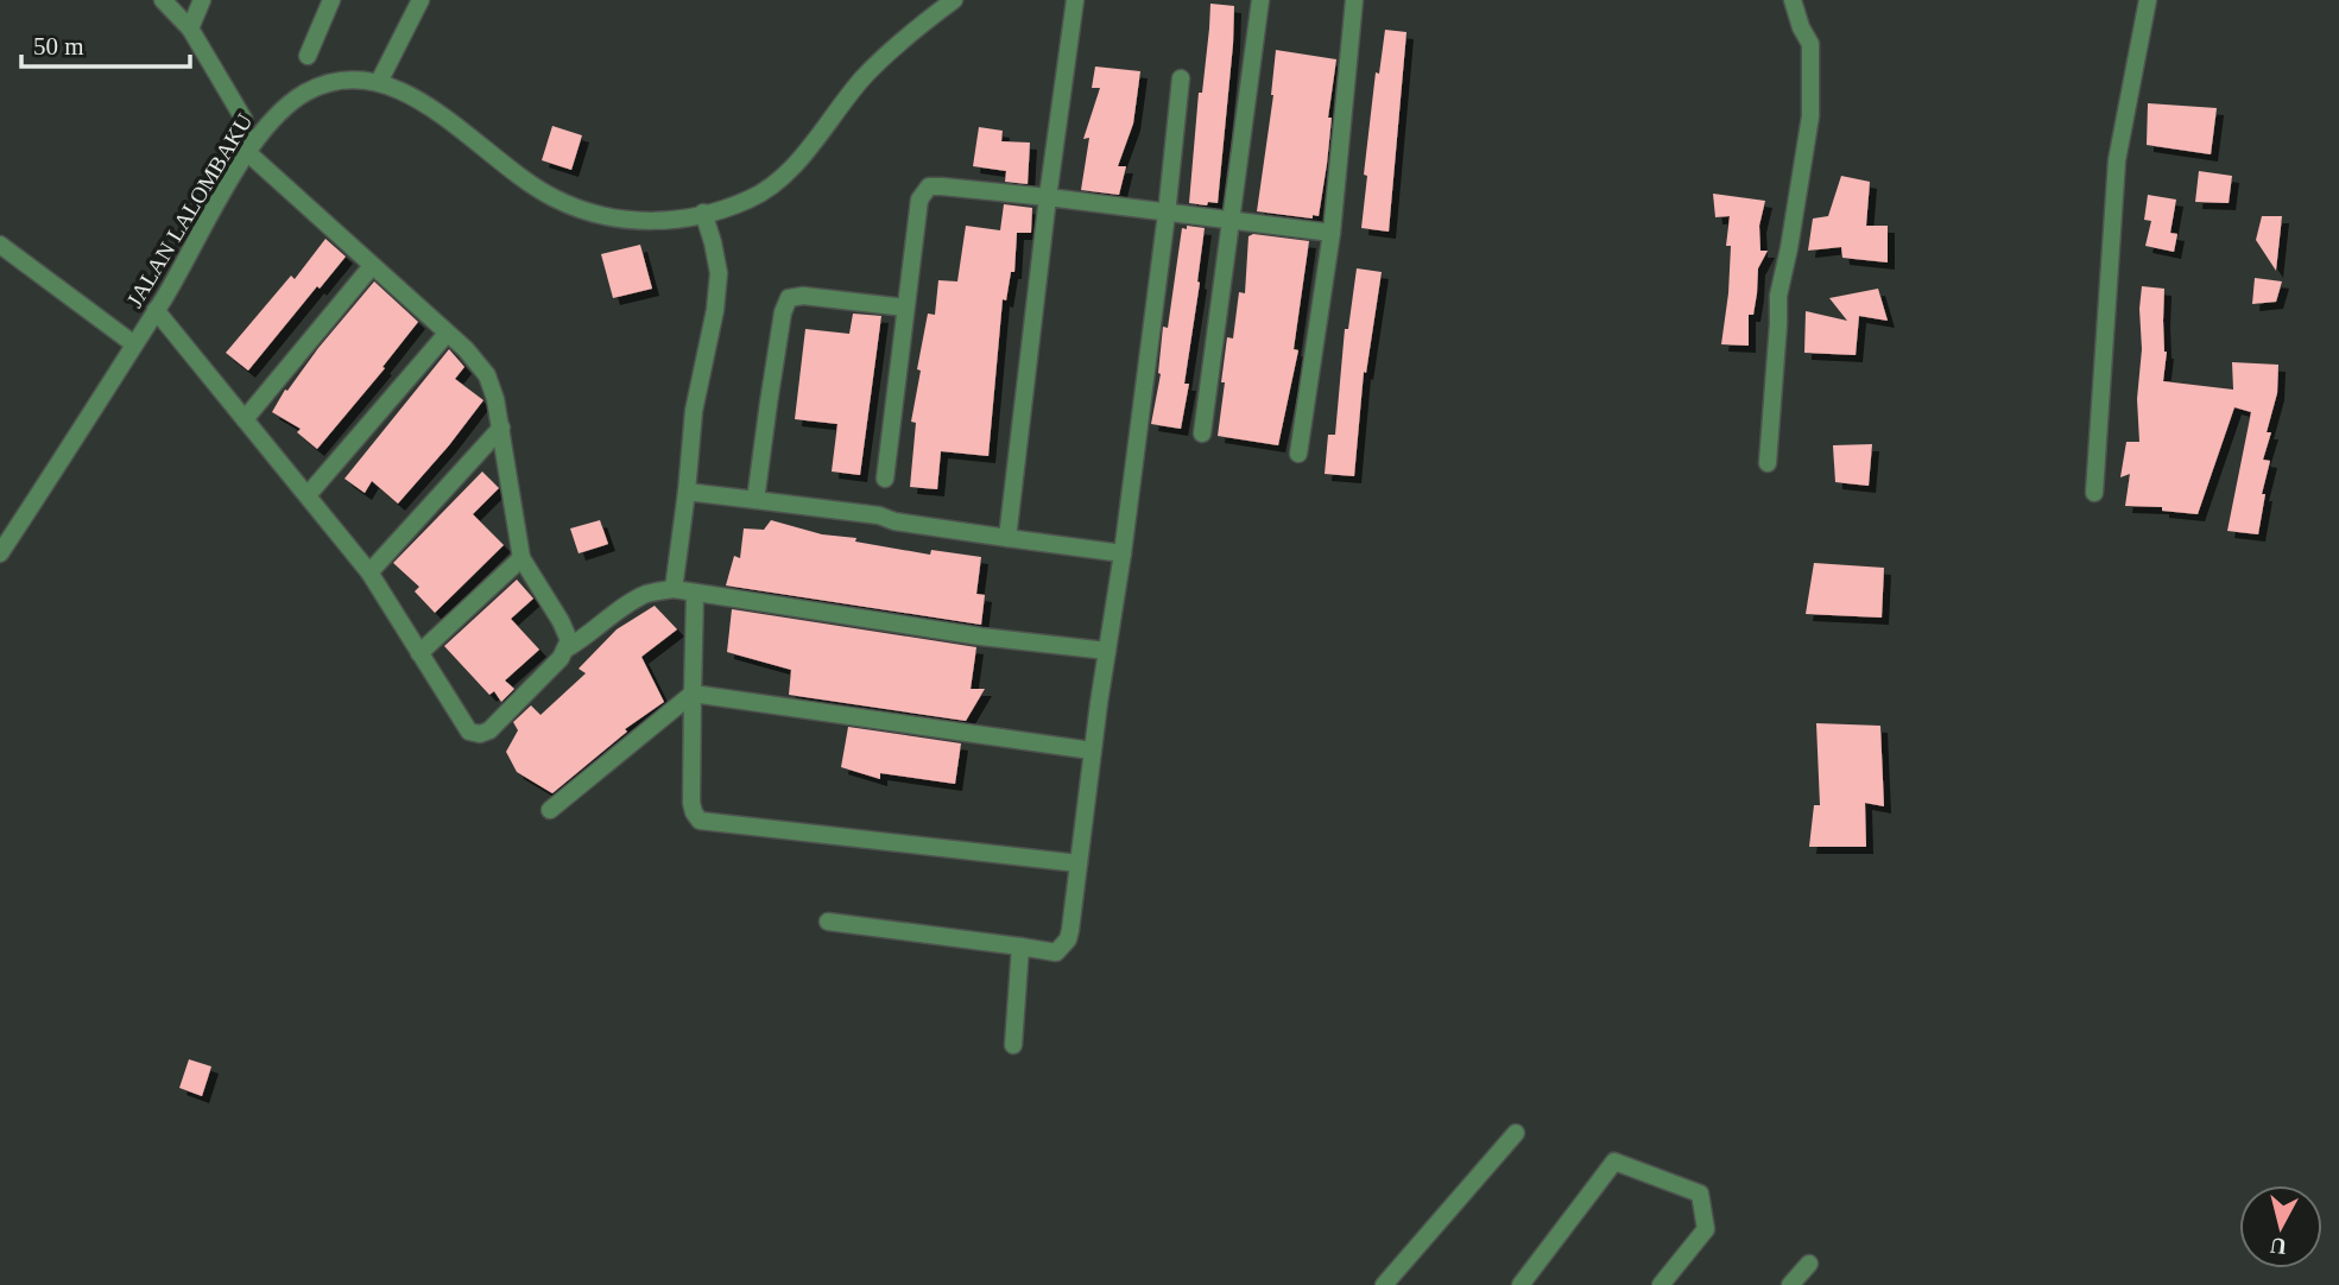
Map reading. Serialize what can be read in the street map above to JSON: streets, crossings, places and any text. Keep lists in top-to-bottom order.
{
  "streets": {
    "street": ["JALAN LALOMBAKU"]
  },
  "scale_bar": "50 m",
  "north": "bottom"
}
